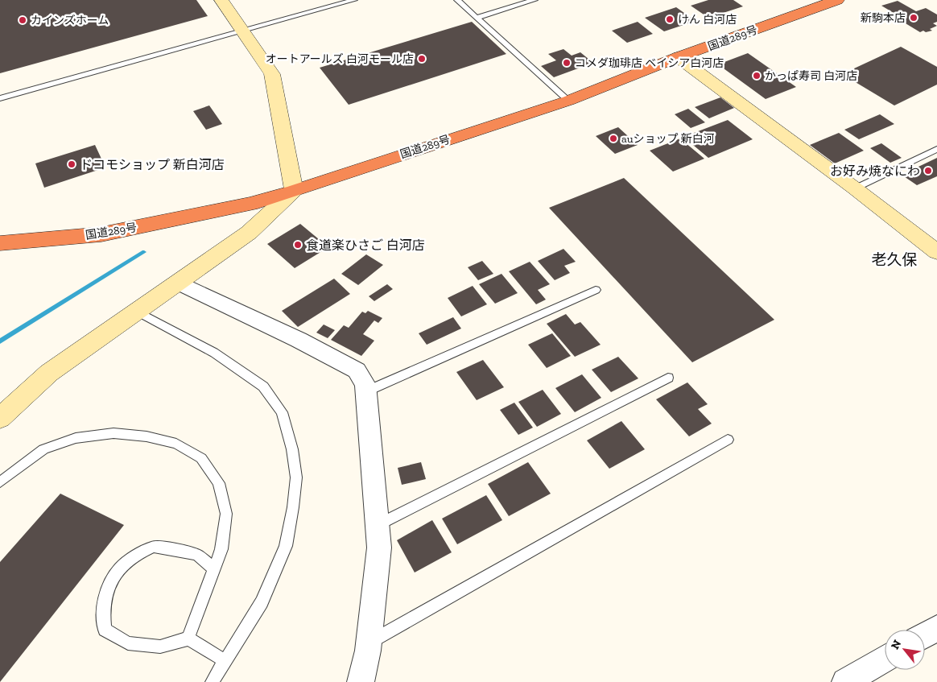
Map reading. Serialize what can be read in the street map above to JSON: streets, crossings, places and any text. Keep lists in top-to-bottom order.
{
  "streets": {
    "highway": ["国道289号"]
  },
  "districts": ["老久保"],
  "places": [
    "新駒本店",
    "けん 白河店",
    "カインズホーム",
    "オートアールズ 白河モール店",
    "コメダ珈琲店 ベイシア白河店",
    "かっぱ寿司 白河店",
    "auショップ 新白河",
    "ドコモショップ 新白河店",
    "お好み焼なにわ",
    "食道楽ひさご 白河店"
  ],
  "north": "top left"
}
